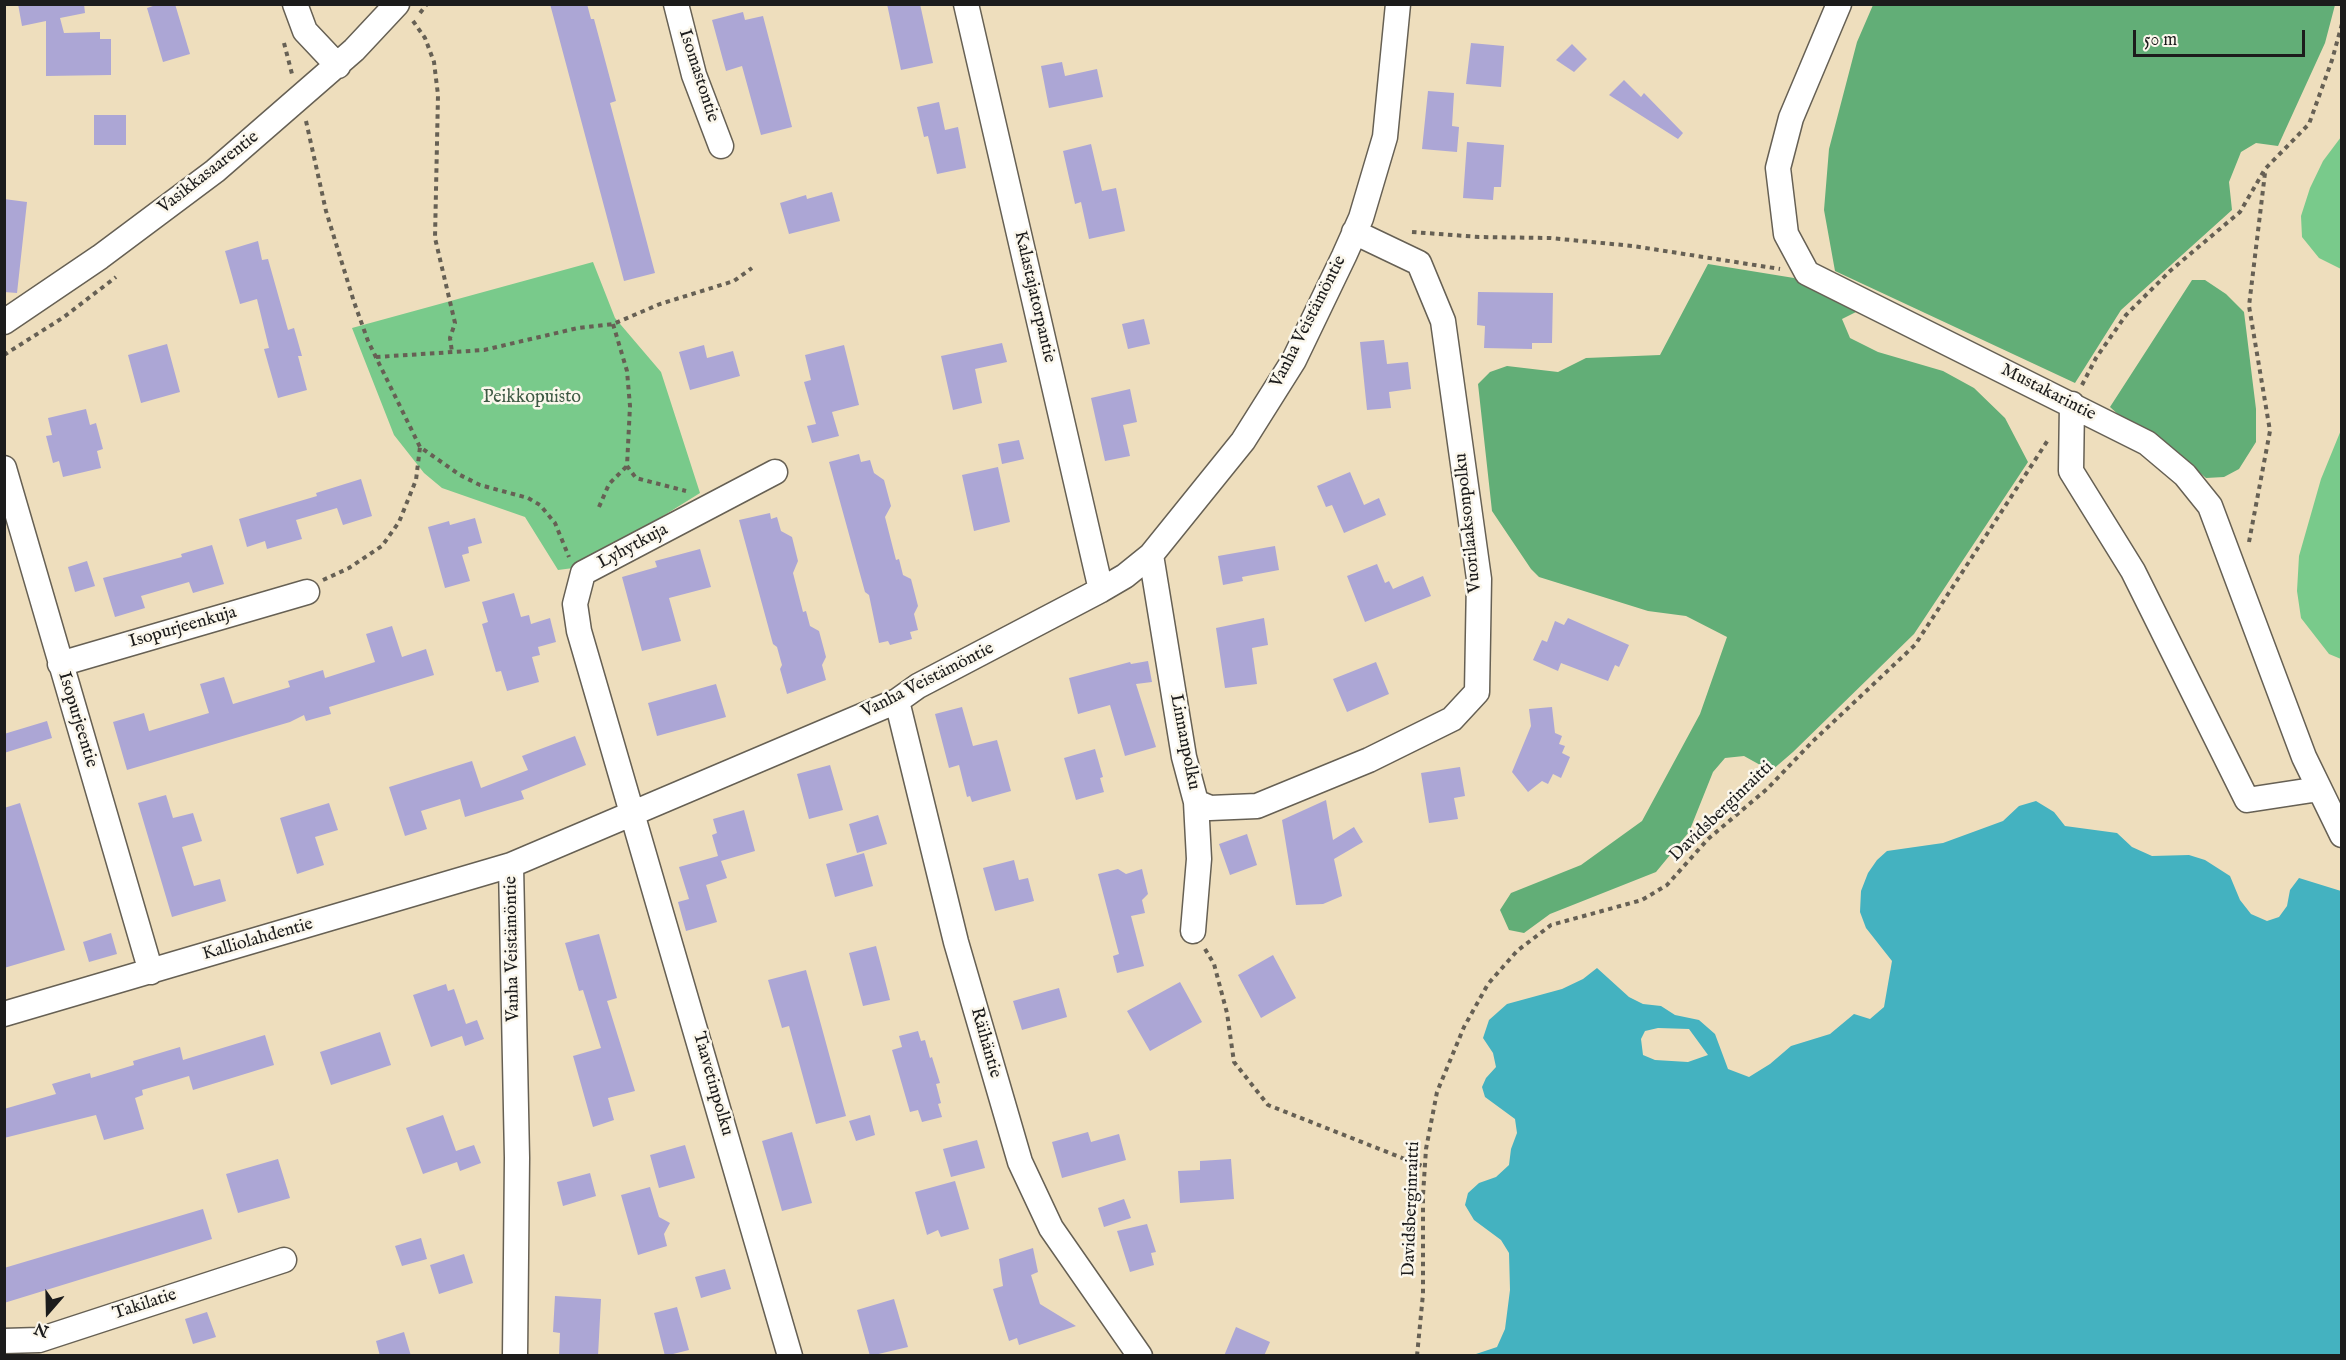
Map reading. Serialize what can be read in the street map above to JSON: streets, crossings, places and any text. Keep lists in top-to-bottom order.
{
  "streets": {
    "street": [
      "Isomastontie",
      "Vasikkasaarentie",
      "Kalastajatorpantie",
      "Vanha Veistämöntie",
      "Mustakarintie",
      "Vuorilaaksonpolku",
      "Lyhytkuja",
      "Isopurjeenkuja",
      "Isopurjeentie",
      "Linnanpolku",
      "Kalliolahdentie",
      "Räihäntie",
      "Taavetinpolku",
      "Takilatie"
    ],
    "path": ["Davidsberginraitti"]
  },
  "crossings": [
    ["Kalastajatorpantie", "Vanha Veistämöntie"],
    ["Vanha Veistämöntie", "Vuorilaaksonpolku"],
    ["Vanha Veistämöntie", "Lyhytkuja"],
    ["Vanha Veistämöntie", "Linnanpolku"],
    ["Vanha Veistämöntie", "Kalliolahdentie"],
    ["Vanha Veistämöntie", "Räihäntie"],
    ["Vanha Veistämöntie", "Taavetinpolku"],
    ["Vuorilaaksonpolku", "Linnanpolku"],
    ["Lyhytkuja", "Taavetinpolku"],
    ["Isopurjeenkuja", "Isopurjeentie"],
    ["Isopurjeentie", "Kalliolahdentie"]
  ],
  "parks": ["Peikkopuisto"],
  "scale_bar": "50 m",
  "north": "bottom"
}
